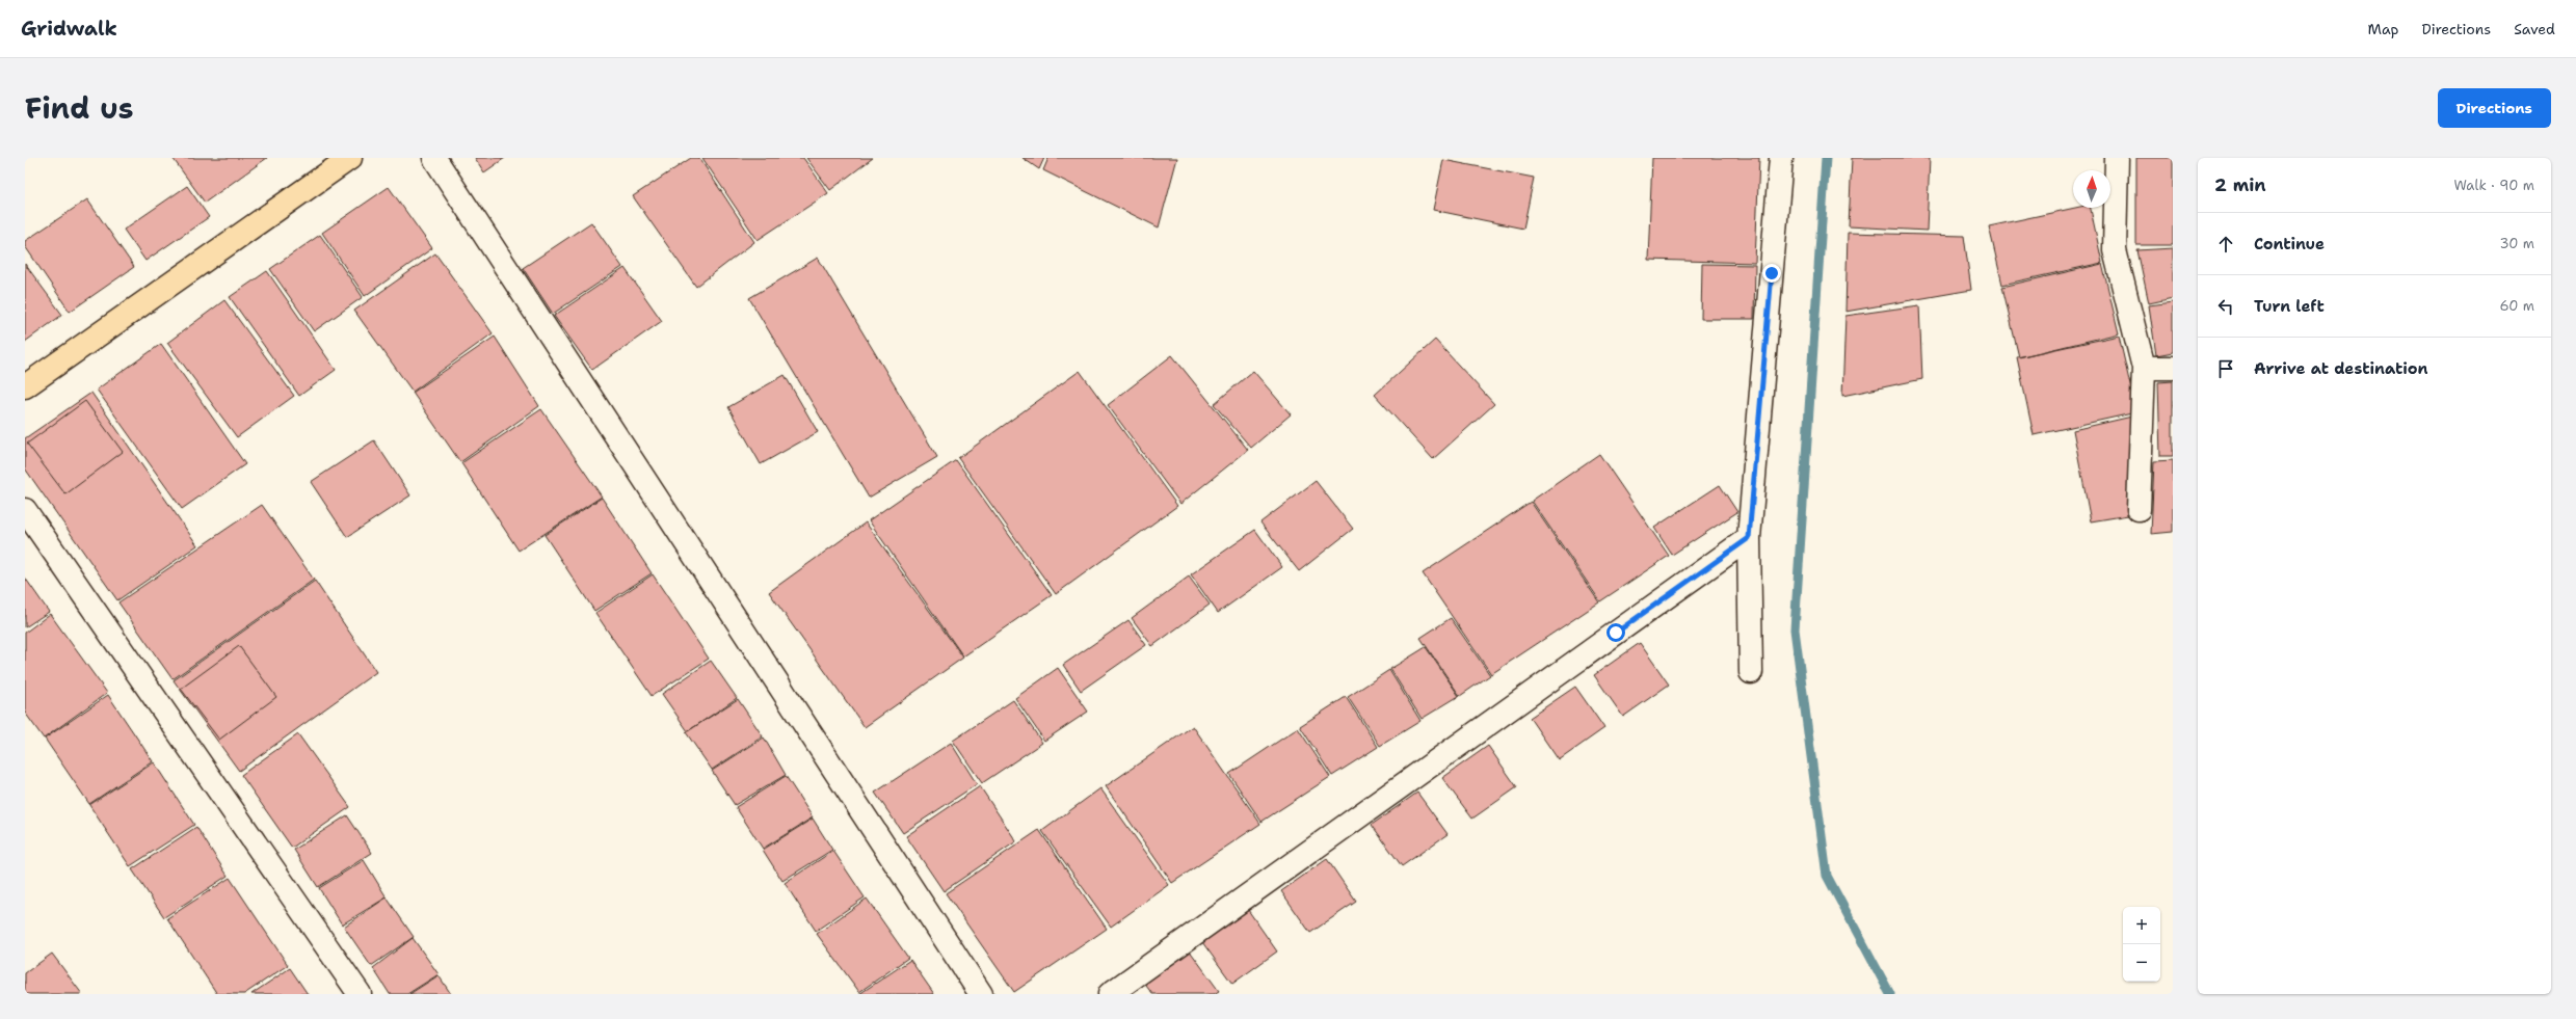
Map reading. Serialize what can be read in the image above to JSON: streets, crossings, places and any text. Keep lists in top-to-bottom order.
{
  "north": "top",
  "page": {
    "header": "Gridwalk",
    "nav": ["Map", "Directions", "Saved"],
    "title": "Find us",
    "buttons": "Directions",
    "heading": ["2 min", "Walk · 90 m"],
    "list": [
      ["Continue", "30 m"],
      ["Turn left", "60 m"],
      "Arrive at destination"
    ],
    "map_buttons": ["+", "−"]
  }
}
